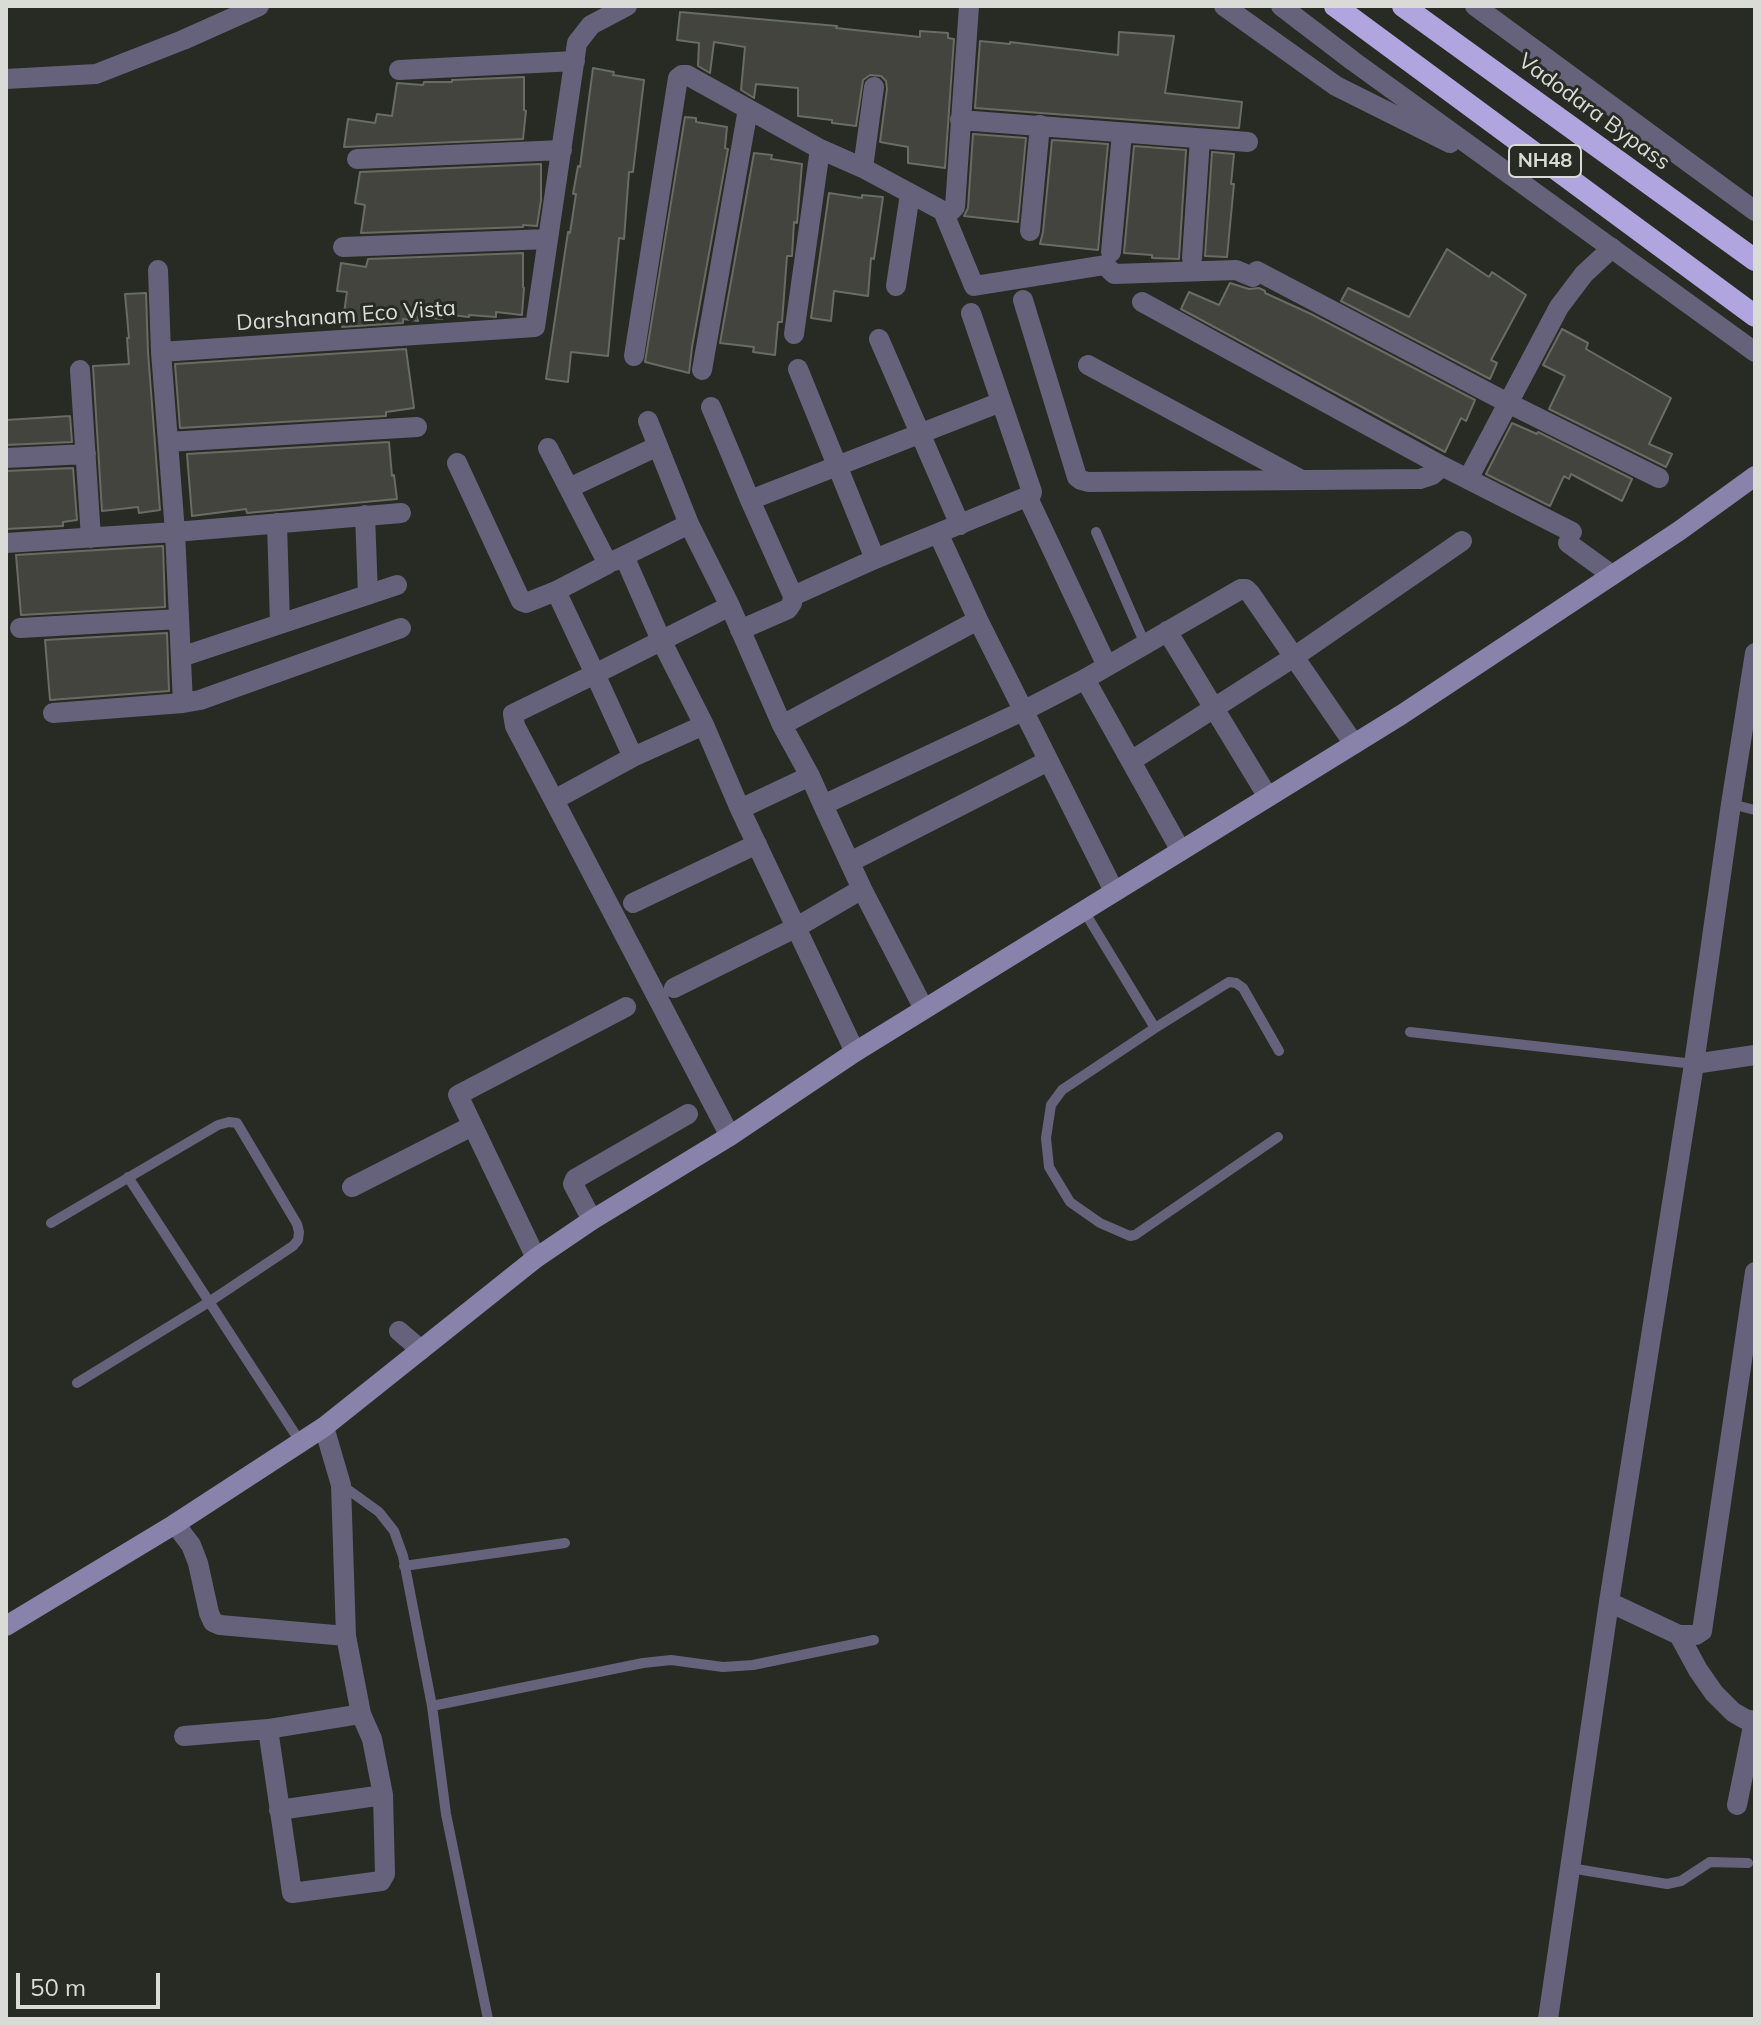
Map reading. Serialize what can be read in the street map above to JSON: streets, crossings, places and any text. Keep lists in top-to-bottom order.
{
  "streets": {
    "highway": ["Vadodara Bypass", "NH48"],
    "street": ["Darshanam Eco Vista"]
  },
  "scale_bar": "50 m"
}
